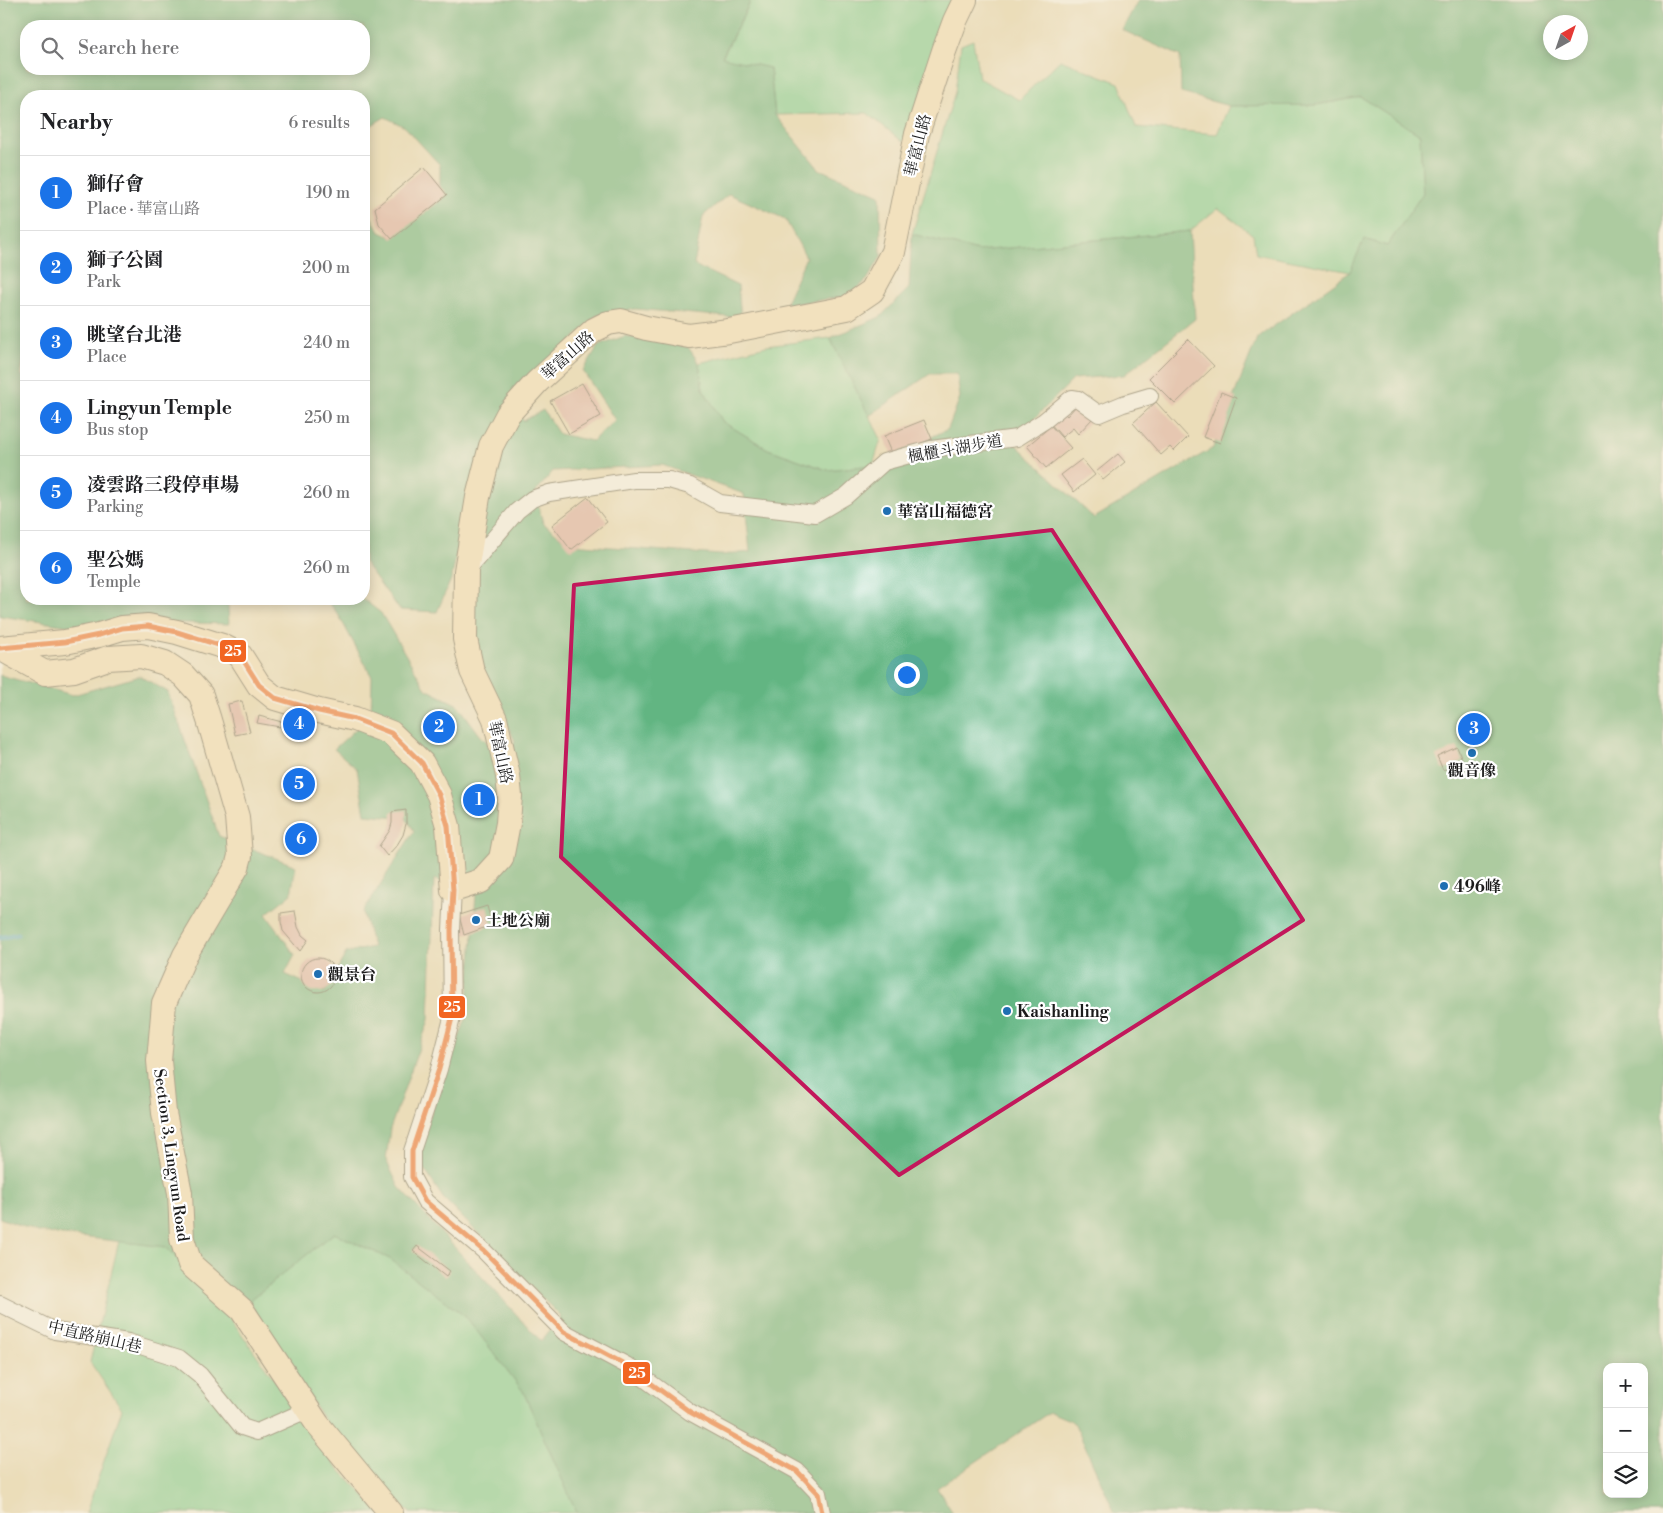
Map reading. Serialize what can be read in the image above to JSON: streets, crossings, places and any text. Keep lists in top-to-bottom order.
{
  "streets": {
    "street": [
      "華富山路",
      "楓櫃斗湖步道",
      "Section 3, Lingyun Road",
      "中直路崩山巷"
    ]
  },
  "crossings": [
    ["華富山路", "楓櫃斗湖步道"],
    ["華富山路", "Section 3, Lingyun Road"],
    ["Section 3, Lingyun Road", "中直路崩山巷"]
  ],
  "places": [
    "華富山福德宮",
    "觀音像",
    "496峰",
    "土地公廟",
    "觀景台",
    "Kaishanling"
  ],
  "lines": ["transit line 25"],
  "north": "top right",
  "page": {
    "search": "Search here",
    "heading": ["Nearby", "6 results"],
    "list": [
      {
        "mark": "1",
        "name": "獅仔會",
        "note": "Place · 華富山路",
        "value": "190 m"
      },
      {
        "mark": "2",
        "name": "獅子公園",
        "note": "Park",
        "value": "200 m"
      },
      {
        "mark": "3",
        "name": "眺望台北港",
        "note": "Place",
        "value": "240 m"
      },
      {
        "mark": "4",
        "name": "Lingyun Temple",
        "note": "Bus stop",
        "value": "250 m"
      },
      {
        "mark": "5",
        "name": "凌雲路三段停車場",
        "note": "Parking",
        "value": "260 m"
      },
      {
        "mark": "6",
        "name": "聖公媽",
        "note": "Temple",
        "value": "260 m"
      }
    ],
    "pins": [
      "4",
      "2",
      "3",
      "5",
      "1",
      "6"
    ],
    "map_buttons": ["+", "−"]
  }
}
